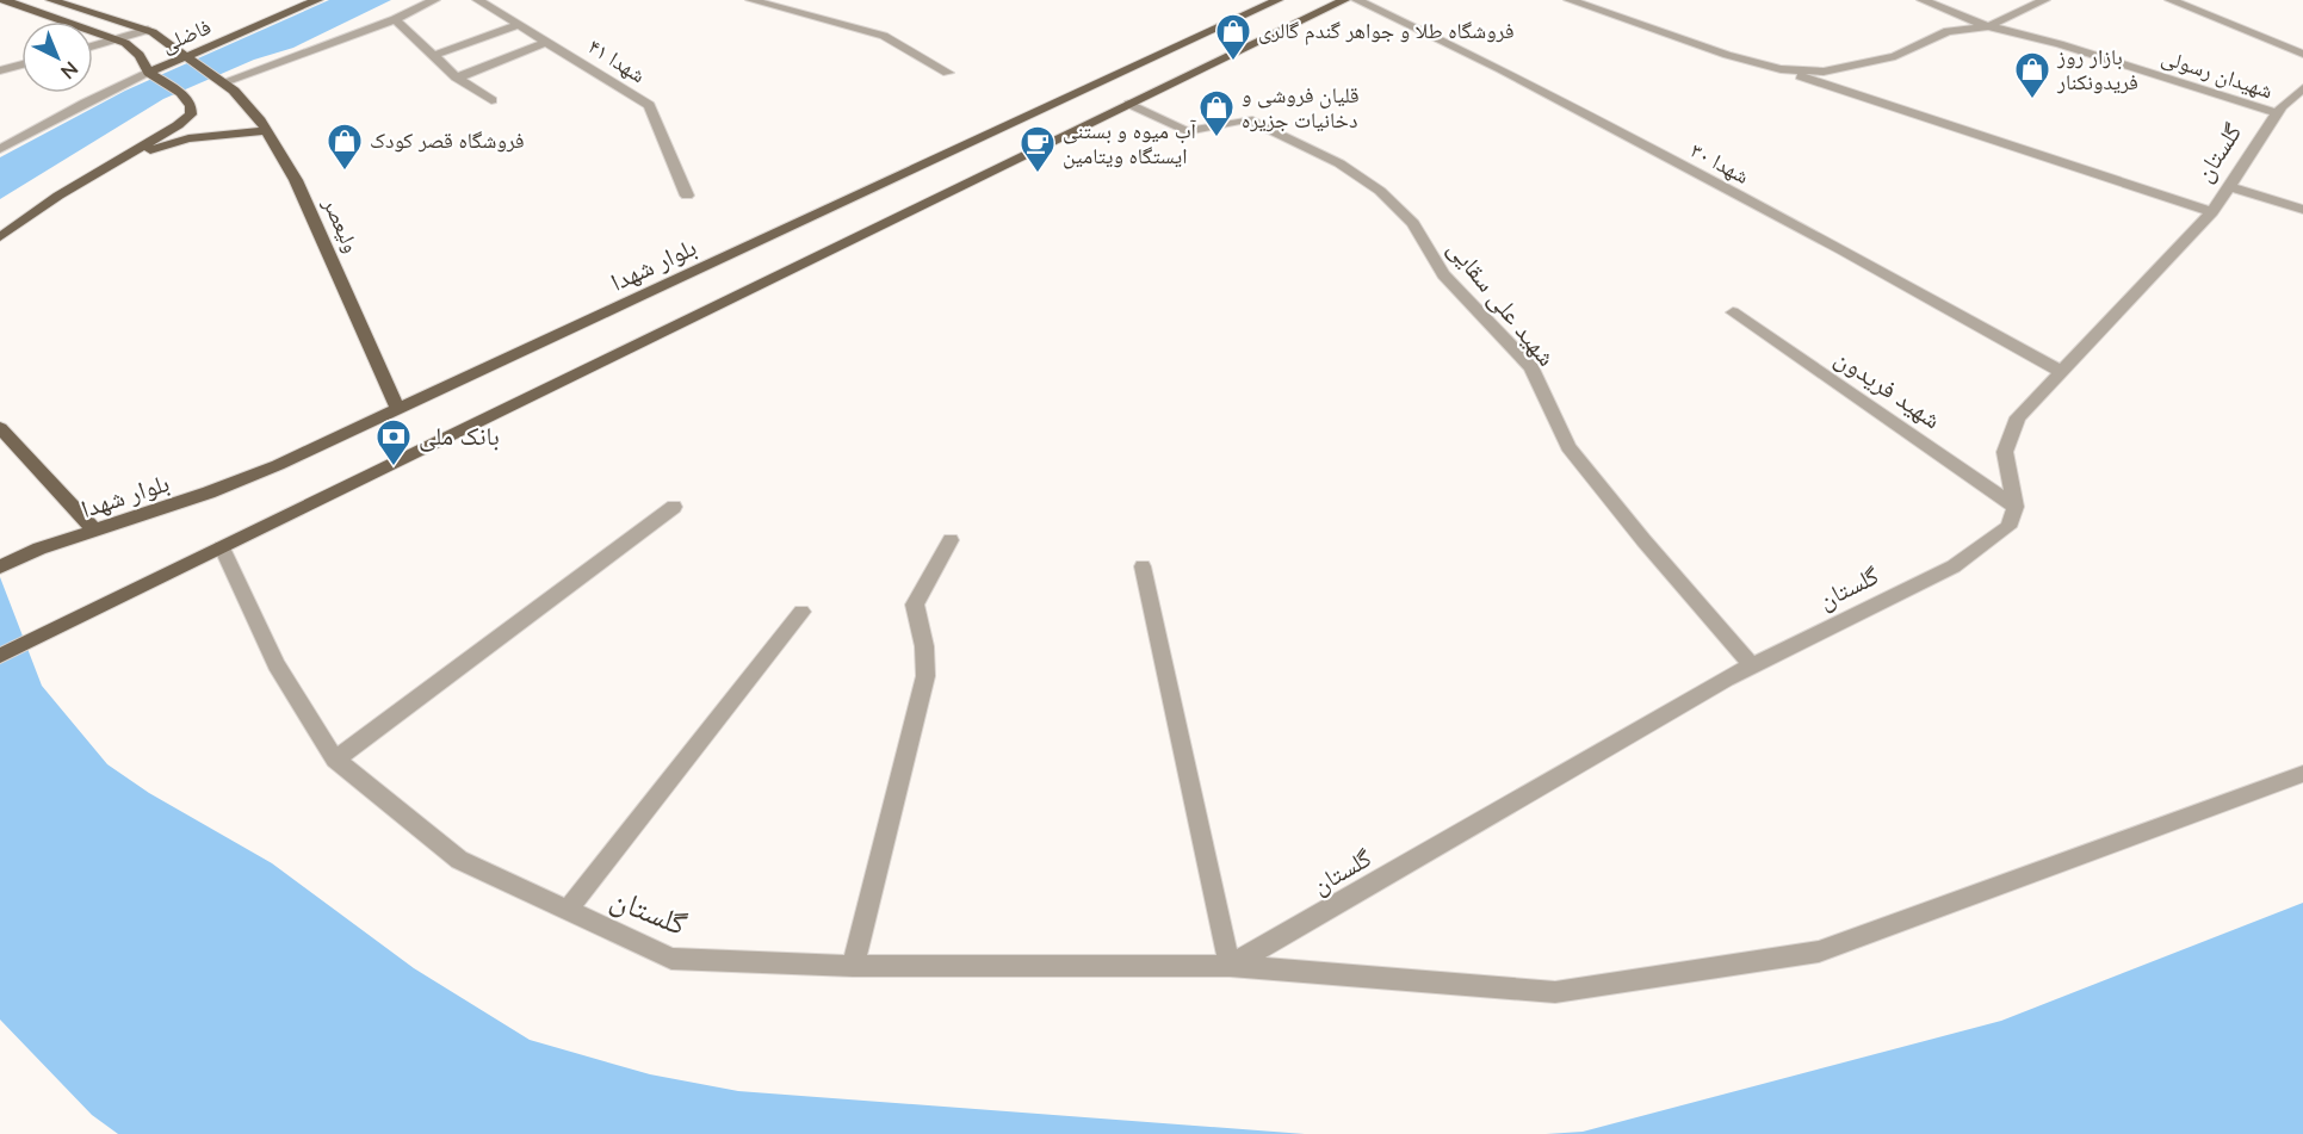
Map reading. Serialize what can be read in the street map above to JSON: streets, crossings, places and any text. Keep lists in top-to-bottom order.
{
  "streets": {
    "main road": ["فاضلی", "ولیعصر", "بلوار شهدا"],
    "street": [
      "شهدا ۴۱",
      "شهیدان رسولی",
      "گلستان",
      "شهدا ۳۰",
      "شهید علی سقایی",
      "شهید فریدون"
    ]
  },
  "crossings": [
    ["فاضلی", "ولیعصر"],
    ["شهیدان رسولی", "گلستان"],
    ["گلستان", "شهدا ۳۰"],
    ["گلستان", "بلوار شهدا"],
    ["گلستان", "شهید علی سقایی"],
    ["گلستان", "شهید فریدون"],
    ["ولیعصر", "بلوار شهدا"],
    ["بلوار شهدا", "شهید علی سقایی"]
  ],
  "places": {
    "shop": [
      "فروشگاه طلا و جواهر گندم گالری",
      "بازار روز فریدونکنار",
      "قلیان فروشی و دخانیات جزیره",
      "فروشگاه قصر کودک"
    ],
    "cafe": ["آب میوه و بستنی ایستگاه ویتامین"],
    "bank": ["بانک ملی"]
  },
  "north": "bottom right"
}
